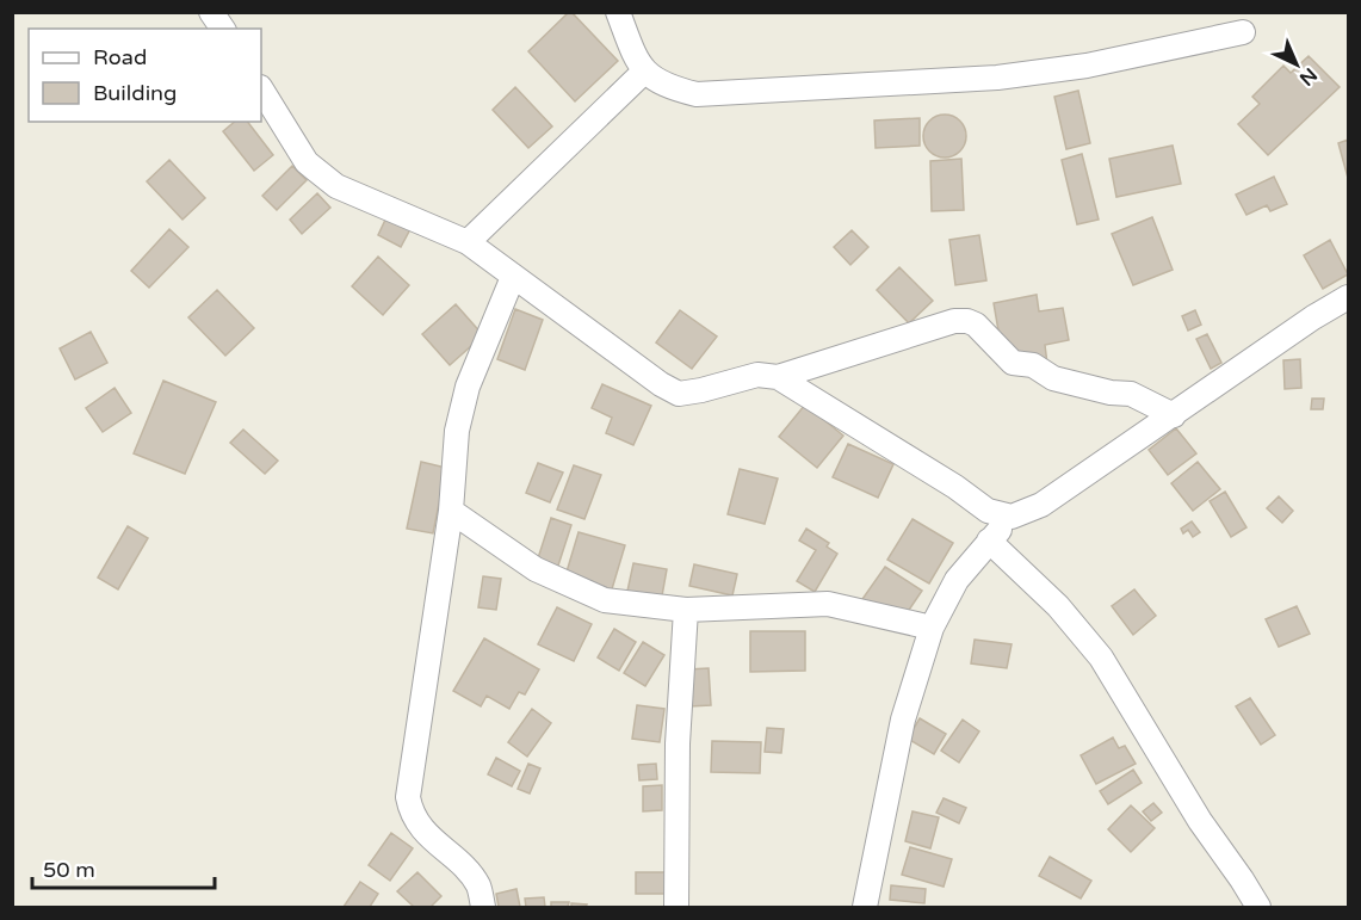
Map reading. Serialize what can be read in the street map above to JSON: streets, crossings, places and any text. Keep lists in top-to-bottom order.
{
  "legend": ["Road", "Building"],
  "scale_bar": "50 m",
  "north": "bottom right"
}
